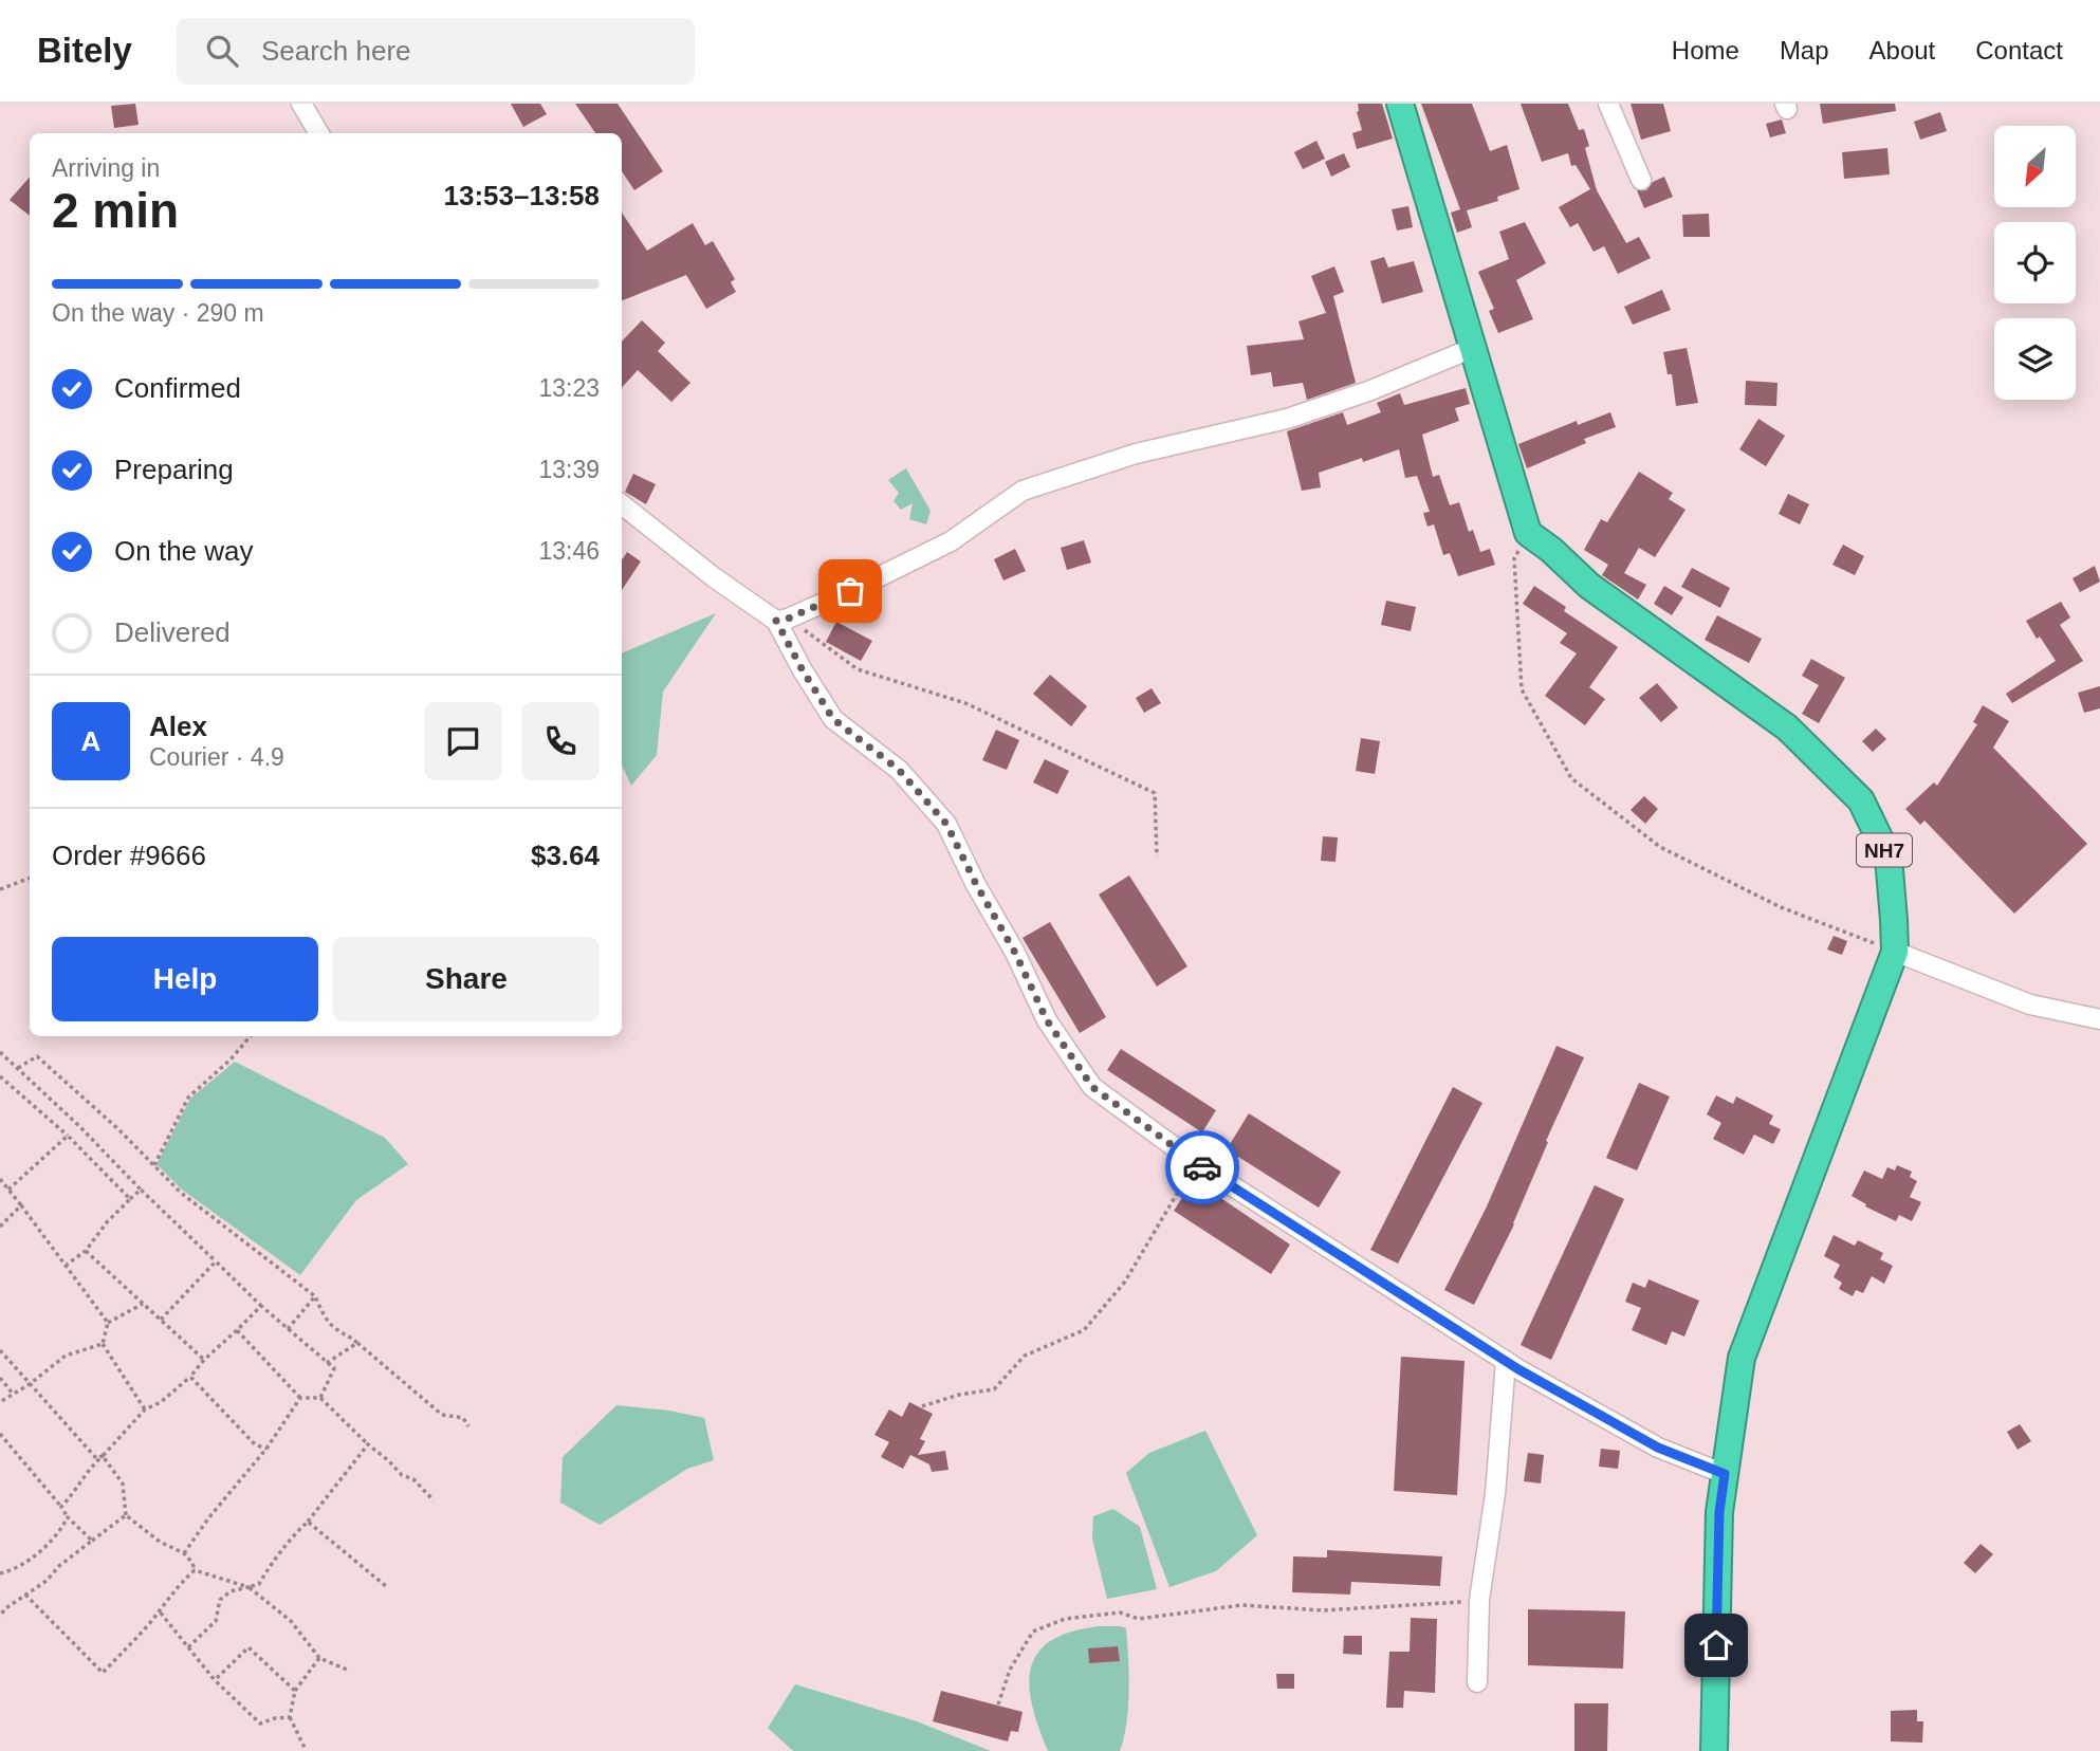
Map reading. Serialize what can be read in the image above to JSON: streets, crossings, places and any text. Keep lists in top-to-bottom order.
{
  "streets": {
    "highway": ["NH7"]
  },
  "north": "bottom left",
  "page": {
    "header": "Bitely",
    "search": "Search here",
    "nav": [
      "Home",
      "Map",
      "About",
      "Contact"
    ],
    "heading": ["2 min", "Arriving in", "13:53–13:58"],
    "panel": [
      "Alex",
      "Courier · 4.9",
      "Order #9666",
      "$3.64"
    ],
    "bar": "On the way · 290 m",
    "list": [
      ["Confirmed", "13:23"],
      ["Preparing", "13:39"],
      ["On the way", "13:46"],
      "Delivered"
    ],
    "round": "A",
    "buttons": ["Help", "Share"]
  }
}
